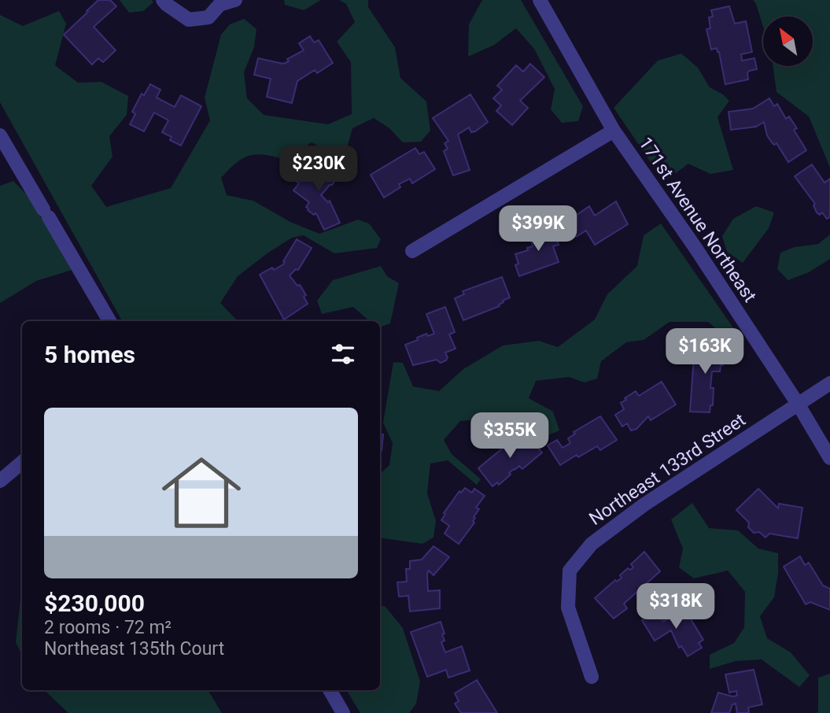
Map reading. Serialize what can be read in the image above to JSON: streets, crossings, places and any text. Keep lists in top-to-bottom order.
{
  "streets": {
    "street": ["171st Avenue Northeast", "Northeast 133rd Street"]
  },
  "crossings": [
    ["171st Avenue Northeast", "Northeast 133rd Street"]
  ],
  "north": "top left",
  "page": {
    "price": [
      "$230K",
      "$399K",
      "$163K",
      "$355K",
      "$318K"
    ],
    "heading": "5 homes",
    "list": [
      {
        "name": "$230,000",
        "note": "2 rooms · 72 m² · Northeast 135th Court"
      }
    ]
  }
}
